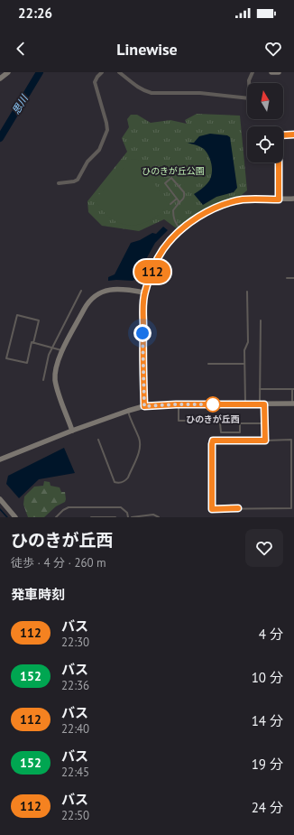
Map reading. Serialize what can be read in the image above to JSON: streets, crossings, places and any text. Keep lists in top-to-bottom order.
{
  "water": ["思川"],
  "parks": ["ひのきが丘公園"],
  "places": ["ひのきが丘西"],
  "lines": ["bus line 112"],
  "north": "top",
  "page": {
    "status": "22:26",
    "header": "Linewise",
    "on_map": "112",
    "heading": [
      ["ひのきが丘西", "徒歩 · 4 分 · 260 m"],
      "発車時刻"
    ],
    "list": [
      {
        "mark": "112",
        "name": "バス",
        "note": "22:30",
        "value": "4 分"
      },
      {
        "mark": "152",
        "name": "バス",
        "note": "22:36",
        "value": "10 分"
      },
      {
        "mark": "112",
        "name": "バス",
        "note": "22:40",
        "value": "14 分"
      },
      {
        "mark": "152",
        "name": "バス",
        "note": "22:45",
        "value": "19 分"
      },
      {
        "mark": "112",
        "name": "バス",
        "note": "22:50",
        "value": "24 分"
      }
    ]
  }
}
